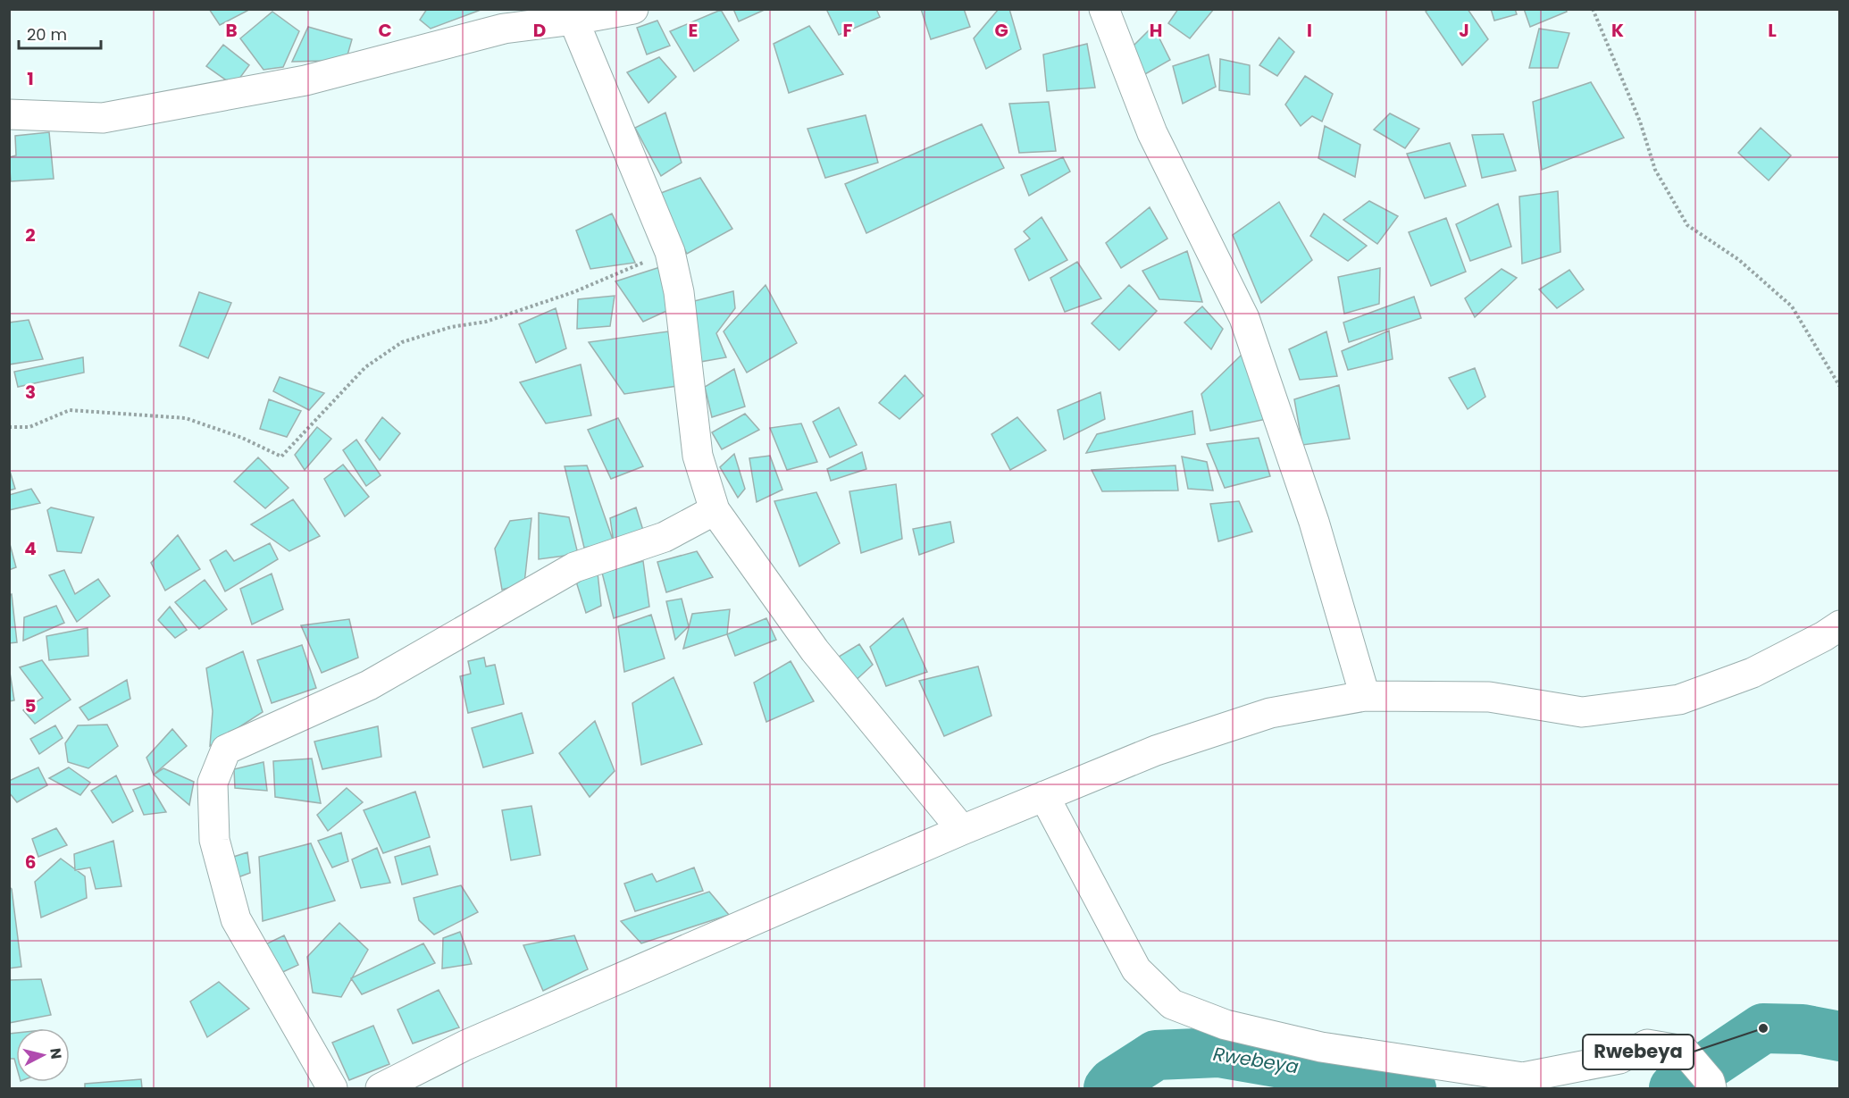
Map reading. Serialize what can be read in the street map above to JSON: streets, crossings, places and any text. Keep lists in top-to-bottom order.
{
  "water": ["Rwebeya"],
  "places": ["Rwebeya"],
  "scale_bar": "20 m",
  "north": "right",
  "grid": {
    "columns": [
      "B",
      "C",
      "D",
      "E",
      "F",
      "G",
      "H",
      "I",
      "J",
      "K",
      "L"
    ],
    "rows": [
      "1",
      "2",
      "3",
      "4",
      "5",
      "6"
    ]
  }
}
